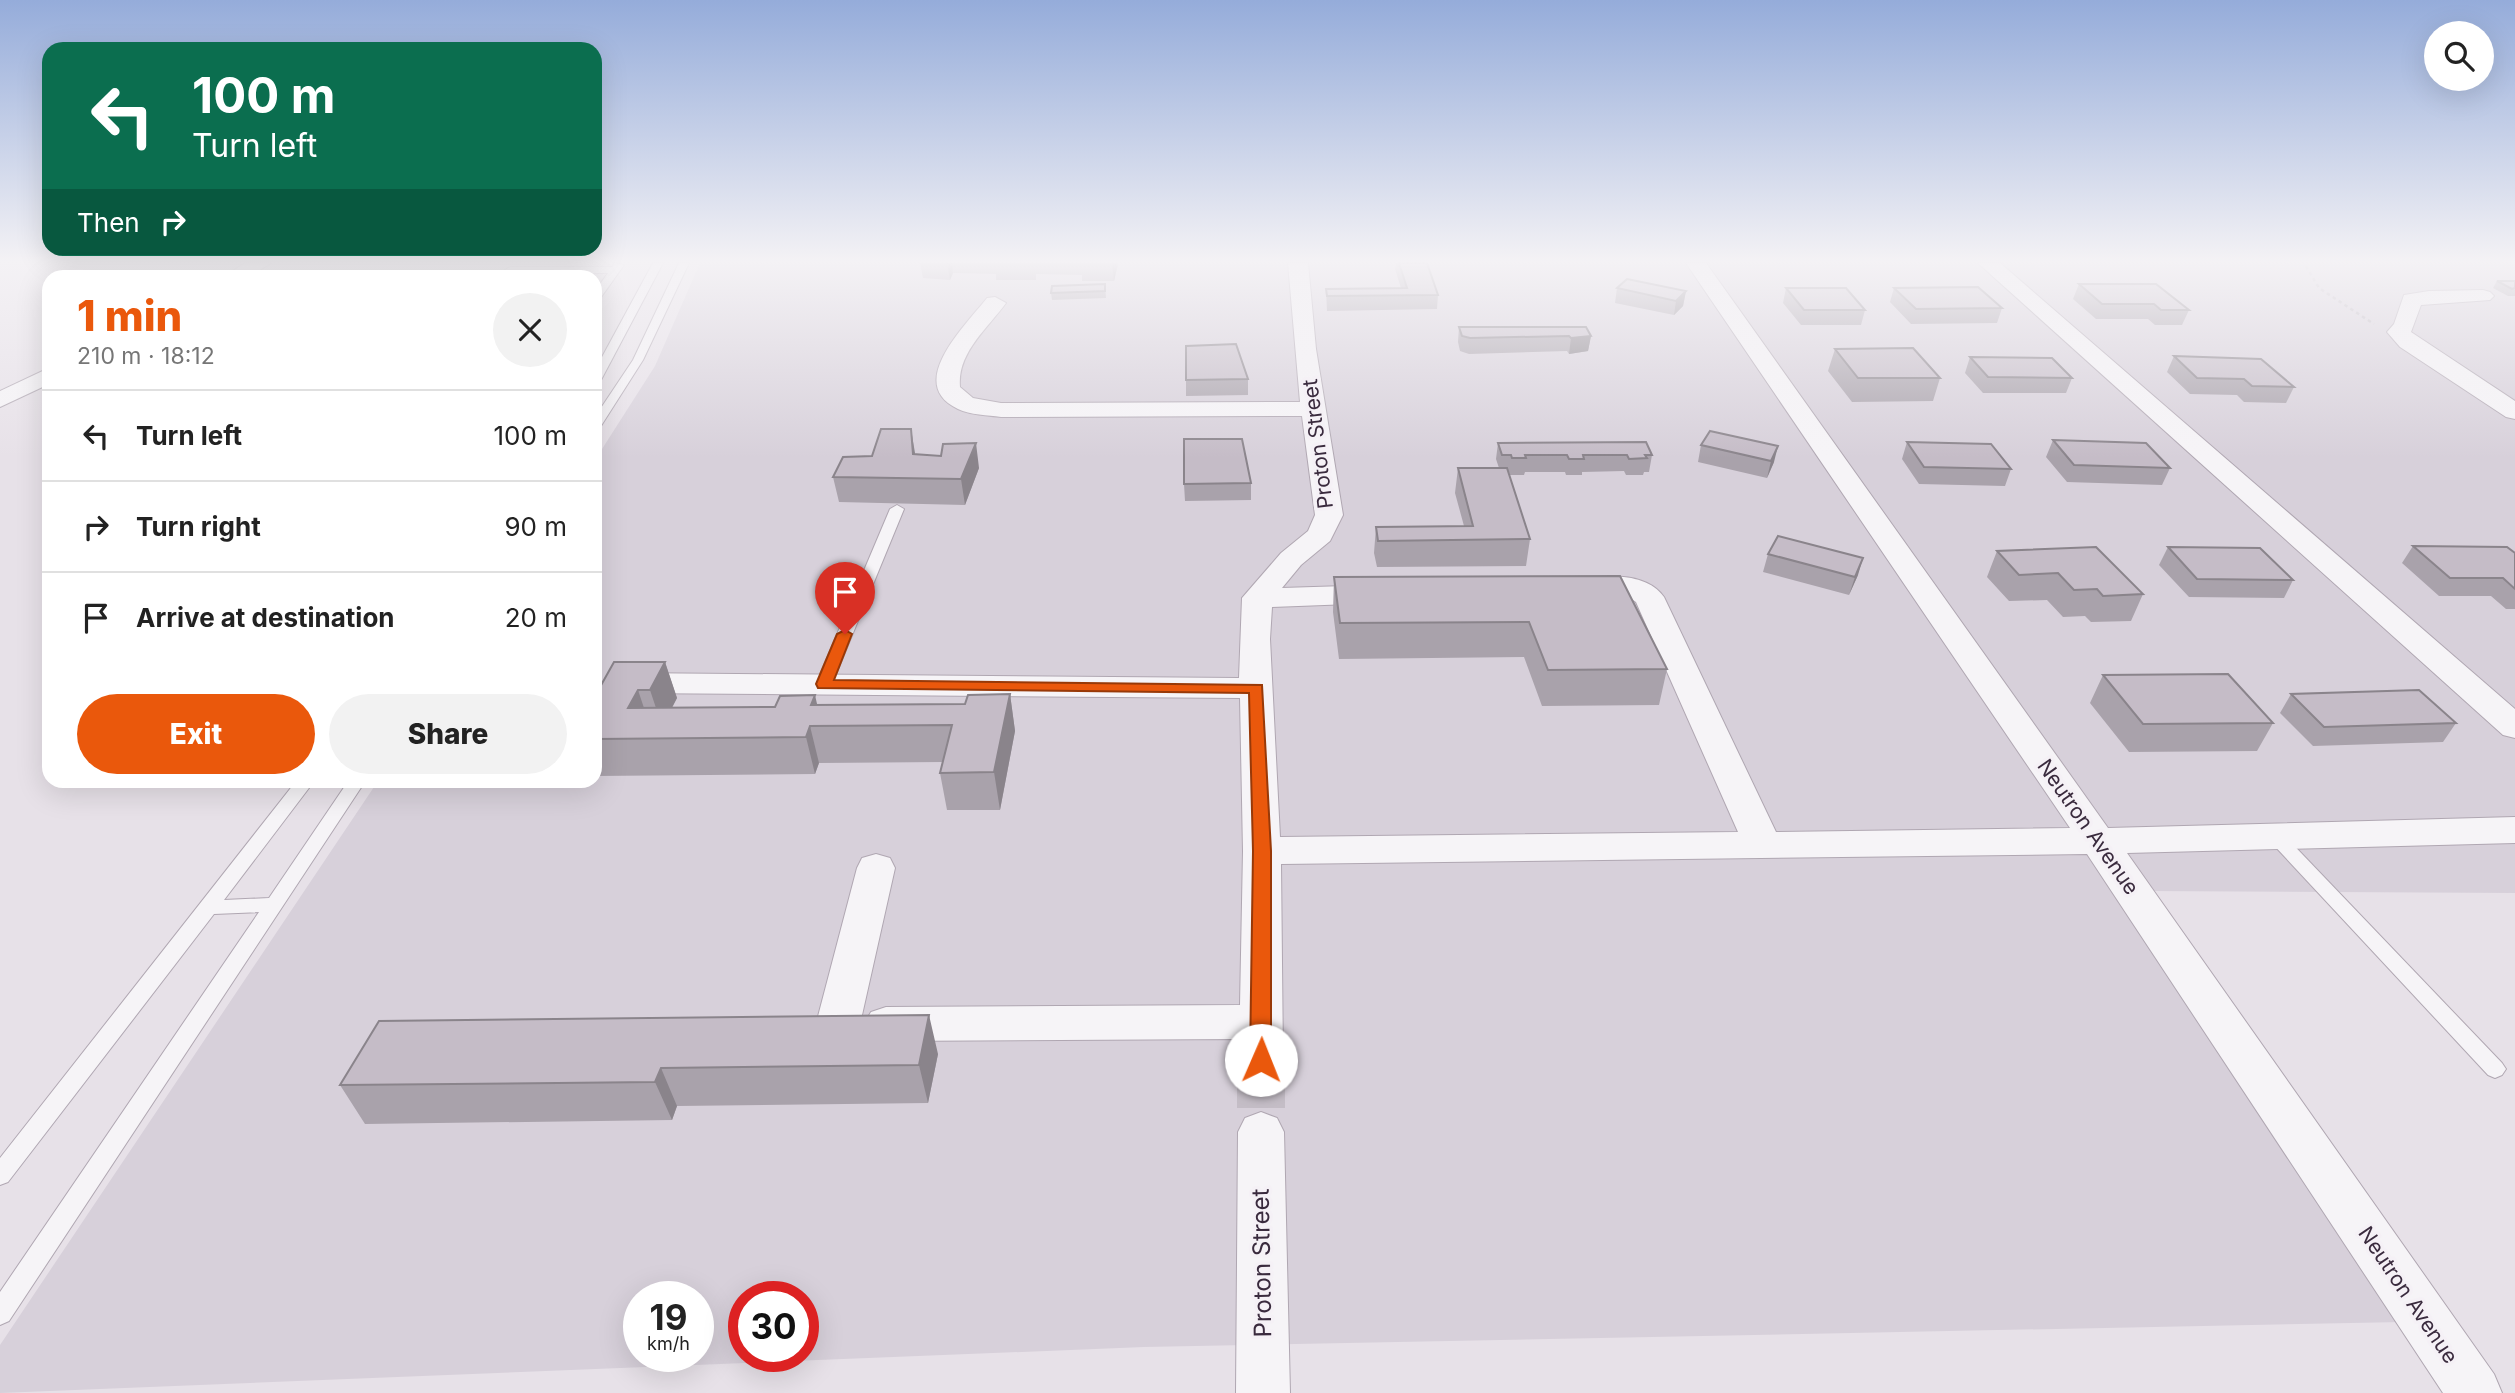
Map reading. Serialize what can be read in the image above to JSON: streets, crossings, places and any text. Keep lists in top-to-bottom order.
{
  "streets": {
    "street": ["Proton Street", "Neutron Avenue"]
  },
  "page": {
    "turn": ["100 m", "Turn left"],
    "then": "Then",
    "heading": ["1 min", "210 m · 18:12"],
    "list": [
      {
        "name": "Turn left",
        "value": "100 m"
      },
      {
        "name": "Turn right",
        "value": "90 m"
      },
      {
        "name": "Arrive at destination",
        "value": "20 m"
      }
    ],
    "buttons": ["Exit", "Share"],
    "speed": "19 km/h",
    "limit": "30"
  }
}
